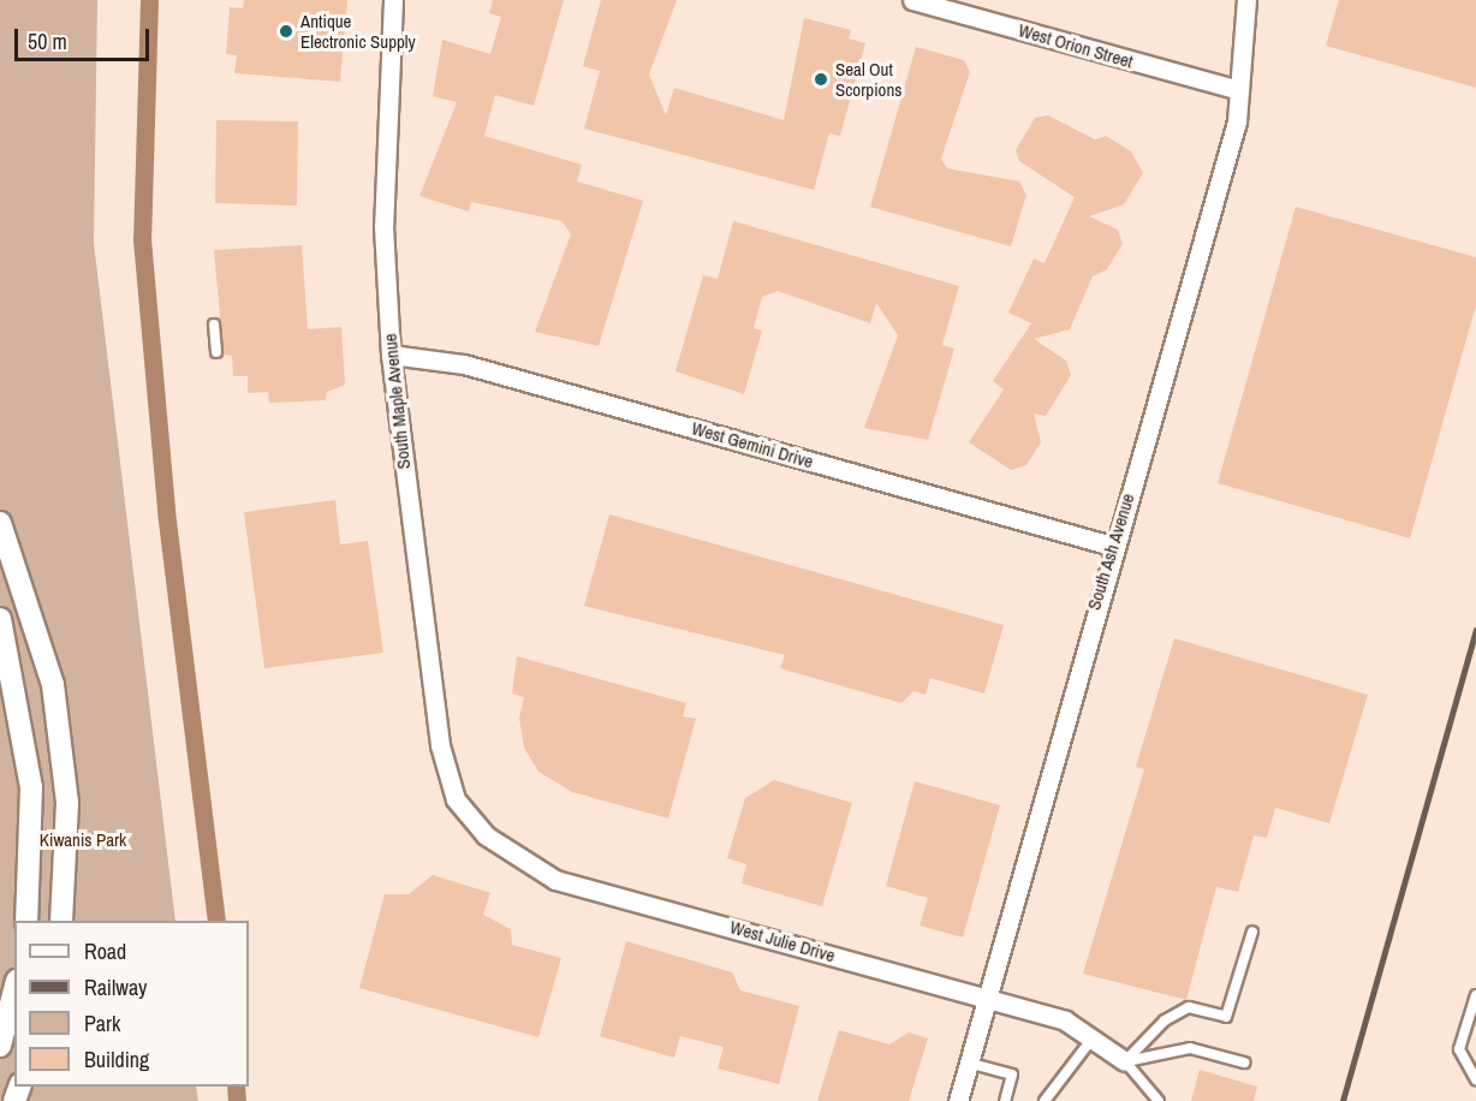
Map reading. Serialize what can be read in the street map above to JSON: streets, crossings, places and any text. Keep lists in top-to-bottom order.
{
  "streets": {
    "street": [
      "West Orion Street",
      "South Maple Avenue",
      "West Gemini Drive",
      "South Ash Avenue",
      "West Julie Drive"
    ]
  },
  "crossings": [
    ["West Orion Street", "South Ash Avenue"],
    ["South Maple Avenue", "West Gemini Drive"],
    ["South Maple Avenue", "West Julie Drive"],
    ["West Gemini Drive", "South Ash Avenue"],
    ["South Ash Avenue", "West Julie Drive"]
  ],
  "parks": ["Kiwanis Park"],
  "places": ["Antique Electronic Supply", "Seal Out Scorpions"],
  "legend": [
    "Road",
    "Railway",
    "Park",
    "Building"
  ],
  "scale_bar": "50 m"
}
